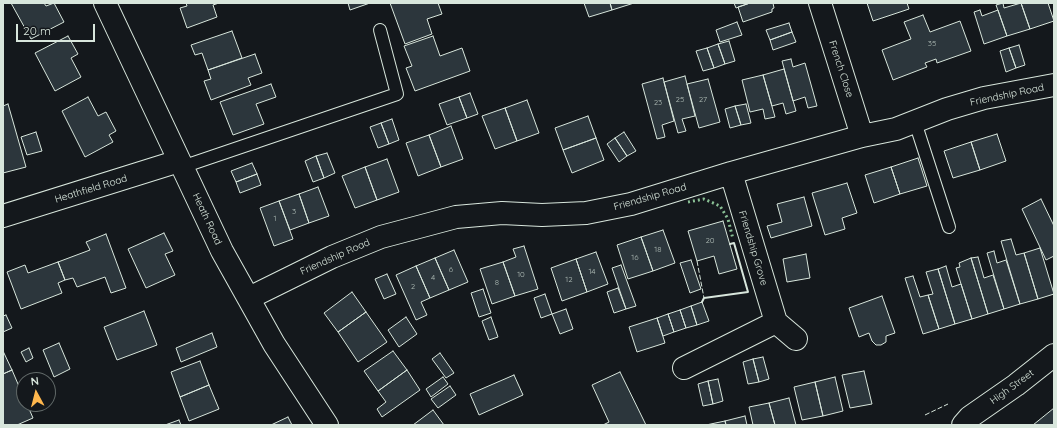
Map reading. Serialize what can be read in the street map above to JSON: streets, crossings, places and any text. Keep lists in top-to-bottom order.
{
  "streets": {
    "street": [
      "French Close",
      "Friendship Road",
      "Heathfield Road",
      "Heath Road",
      "Friendship Grove",
      "High Street"
    ]
  },
  "crossings": [
    ["French Close", "Friendship Road"],
    ["Friendship Road", "Heath Road"],
    ["Friendship Road", "Friendship Grove"],
    ["Heathfield Road", "Heath Road"]
  ],
  "house_numbers": [
    "35",
    "25",
    "27",
    "23",
    "3",
    "1",
    "20",
    "18",
    "16",
    "6",
    "14",
    "10",
    "4",
    "12",
    "8",
    "2"
  ],
  "scale_bar": "20 m",
  "north": "top"
}
